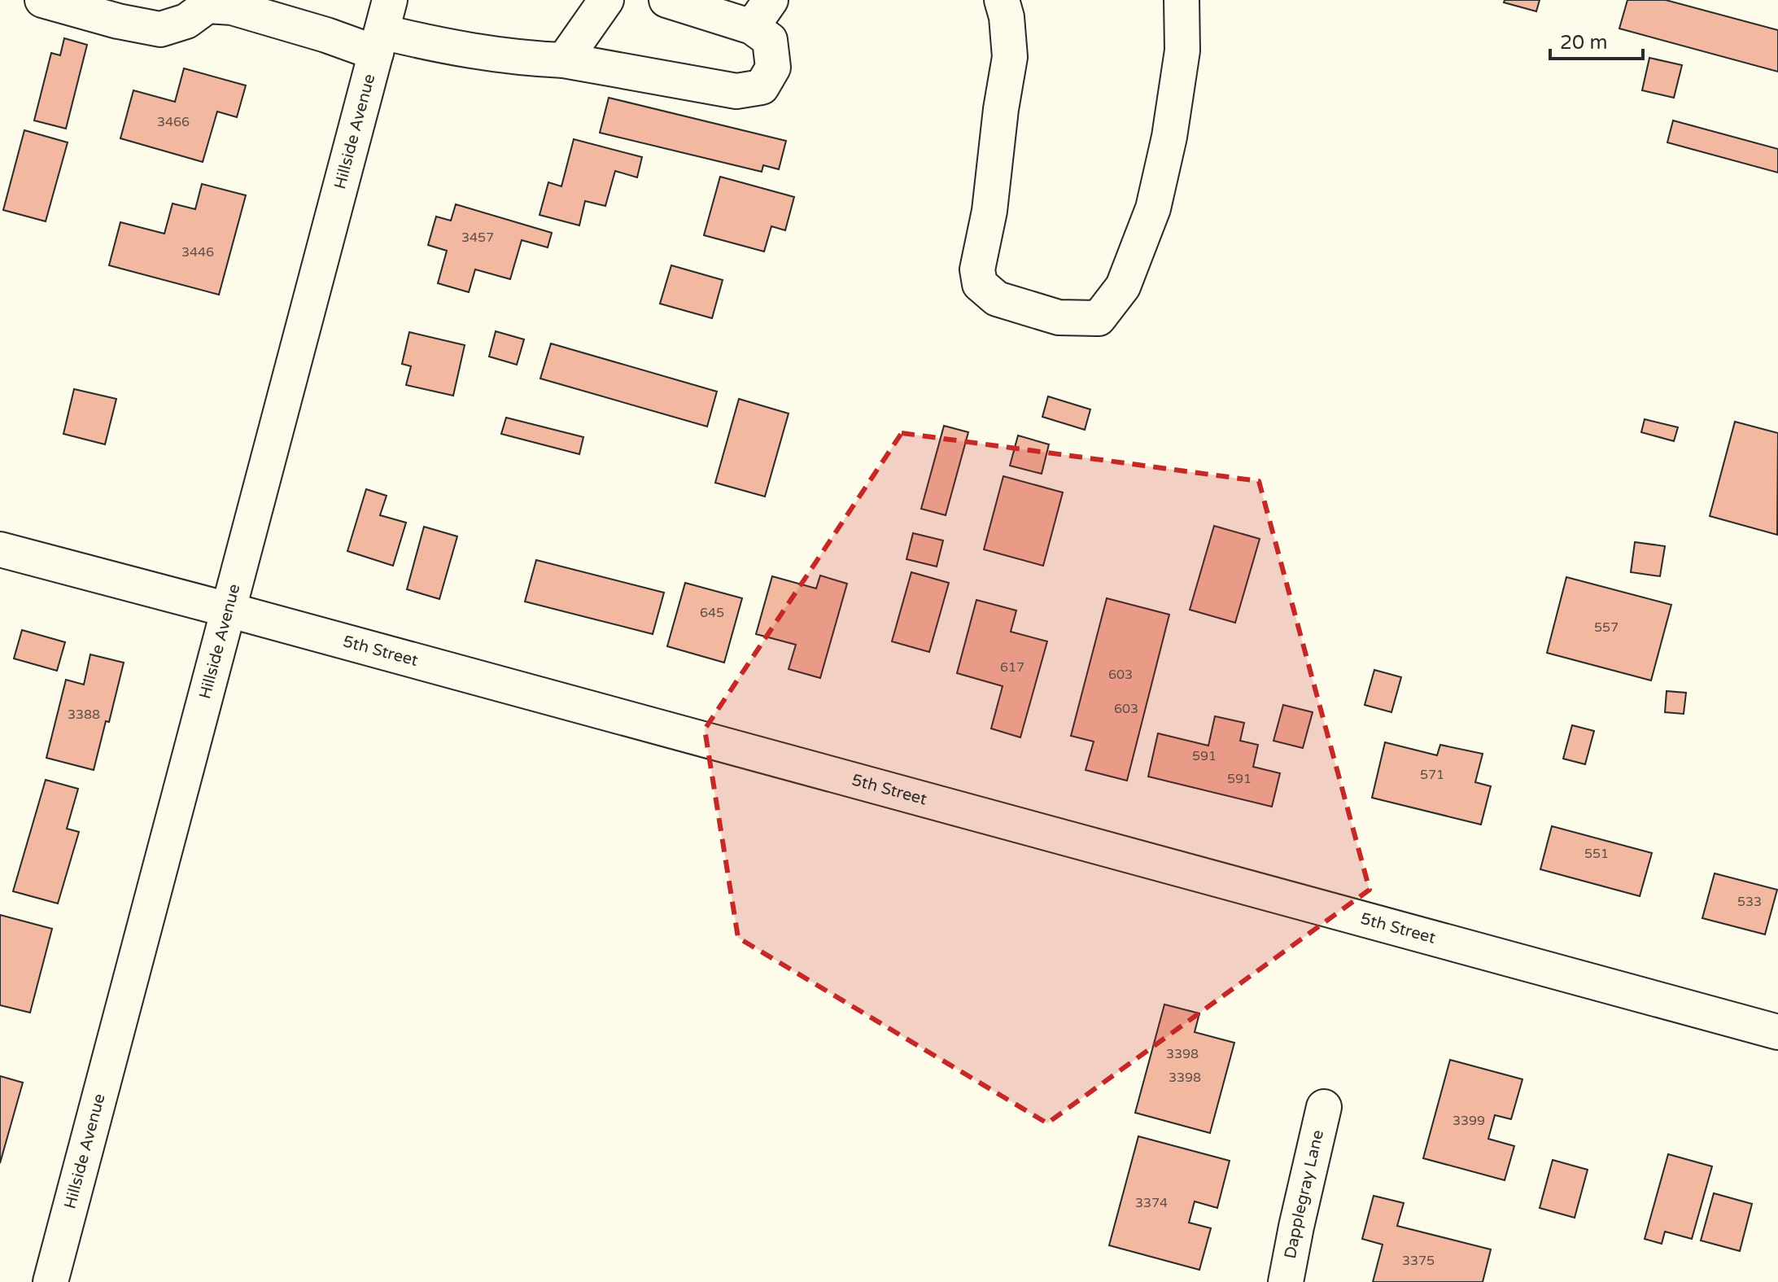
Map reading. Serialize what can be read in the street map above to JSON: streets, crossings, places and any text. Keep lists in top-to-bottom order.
{
  "streets": {
    "street": ["Hillside Avenue", "5th Street", "Dapplegray Lane"]
  },
  "crossings": [
    ["Hillside Avenue", "5th Street"]
  ],
  "house_numbers": [
    "3466",
    "3457",
    "3446",
    "645",
    "557",
    "617",
    "603",
    "603",
    "3388",
    "591",
    "571",
    "591",
    "551",
    "533",
    "3398",
    "3398",
    "3399",
    "3374",
    "3375"
  ],
  "scale_bar": "20 m"
}
